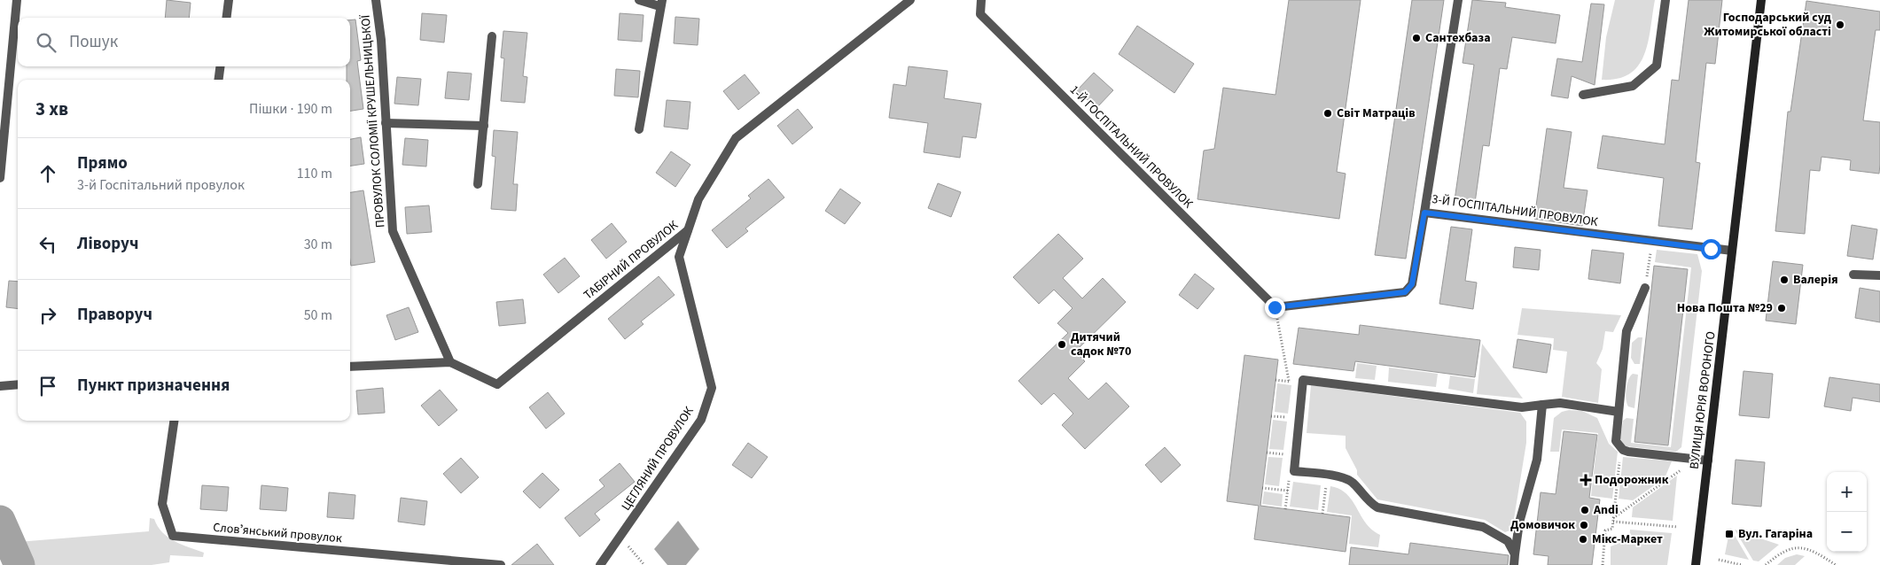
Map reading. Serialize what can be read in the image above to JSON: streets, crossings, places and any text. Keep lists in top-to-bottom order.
{
  "streets": {
    "main road": ["ВУЛИЦЯ ЮРІЯ ВОРОНОГО"],
    "street": [
      "ПРОВУЛОК СОЛОМІЇ КРУШЕЛЬНИЦЬКОЇ",
      "1-Й ГОСПІТАЛЬНИЙ ПРОВУЛОК",
      "3-Й ГОСПІТАЛЬНИЙ ПРОВУЛОК",
      "ТАБІРНИЙ ПРОВУЛОК",
      "ЦЕГЛЯНИЙ ПРОВУЛОК",
      "Словʼянський провулок"
    ]
  },
  "crossings": [
    ["ПРОВУЛОК СОЛОМІЇ КРУШЕЛЬНИЦЬКОЇ", "ТАБІРНИЙ ПРОВУЛОК"],
    ["3-Й ГОСПІТАЛЬНИЙ ПРОВУЛОК", "ВУЛИЦЯ ЮРІЯ ВОРОНОГО"],
    ["ТАБІРНИЙ ПРОВУЛОК", "ЦЕГЛЯНИЙ ПРОВУЛОК"]
  ],
  "places": {
    "other": [
      "Господарський суд Житомирської області",
      "Сантехбаза",
      "Світ Матраців",
      "Валерія",
      "Нова Пошта №29",
      "Дитячий садок №70",
      "Andi",
      "Домовичок",
      "Мікс-Маркет"
    ],
    "health": ["Подорожник"],
    "transit": ["Вул. Гагаріна"]
  },
  "page": {
    "search": "Пошук",
    "heading": ["3 хв", "Пішки · 190 m"],
    "list": [
      ["Прямо", "3-й Госпітальний провулок", "110 m"],
      ["Ліворуч", "30 m"],
      ["Праворуч", "50 m"],
      "Пункт призначення"
    ],
    "map_buttons": ["+", "−"]
  }
}
